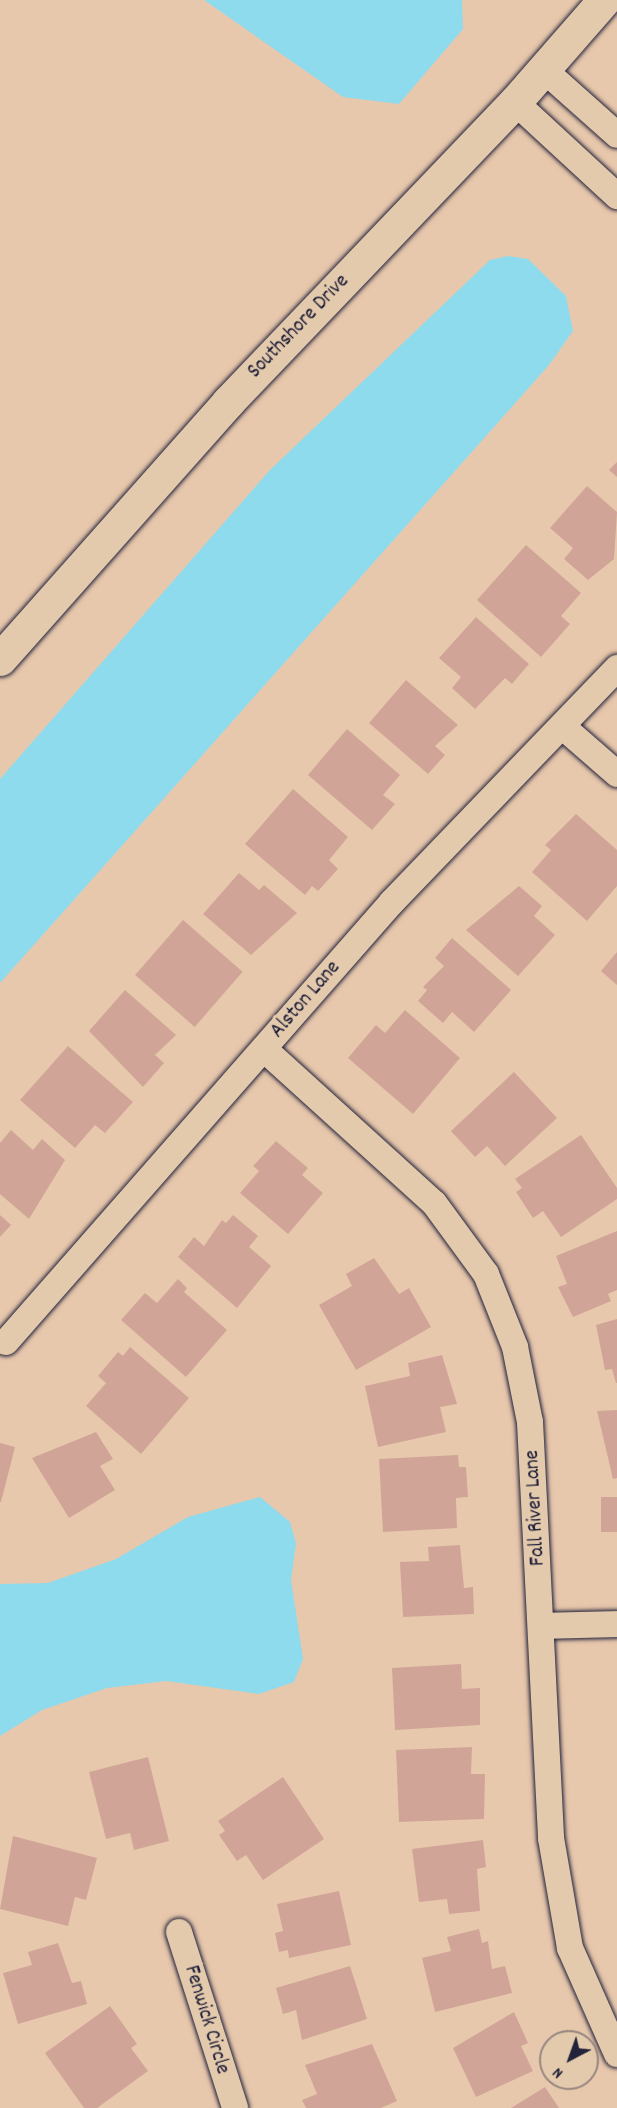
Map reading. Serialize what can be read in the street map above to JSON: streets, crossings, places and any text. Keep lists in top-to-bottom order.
{
  "streets": {
    "street": [
      "Southshore Drive",
      "Alston Lane",
      "Fall River Lane",
      "Fenwick Circle"
    ]
  },
  "crossings": [
    ["Alston Lane", "Fall River Lane"]
  ],
  "north": "bottom left"
}
